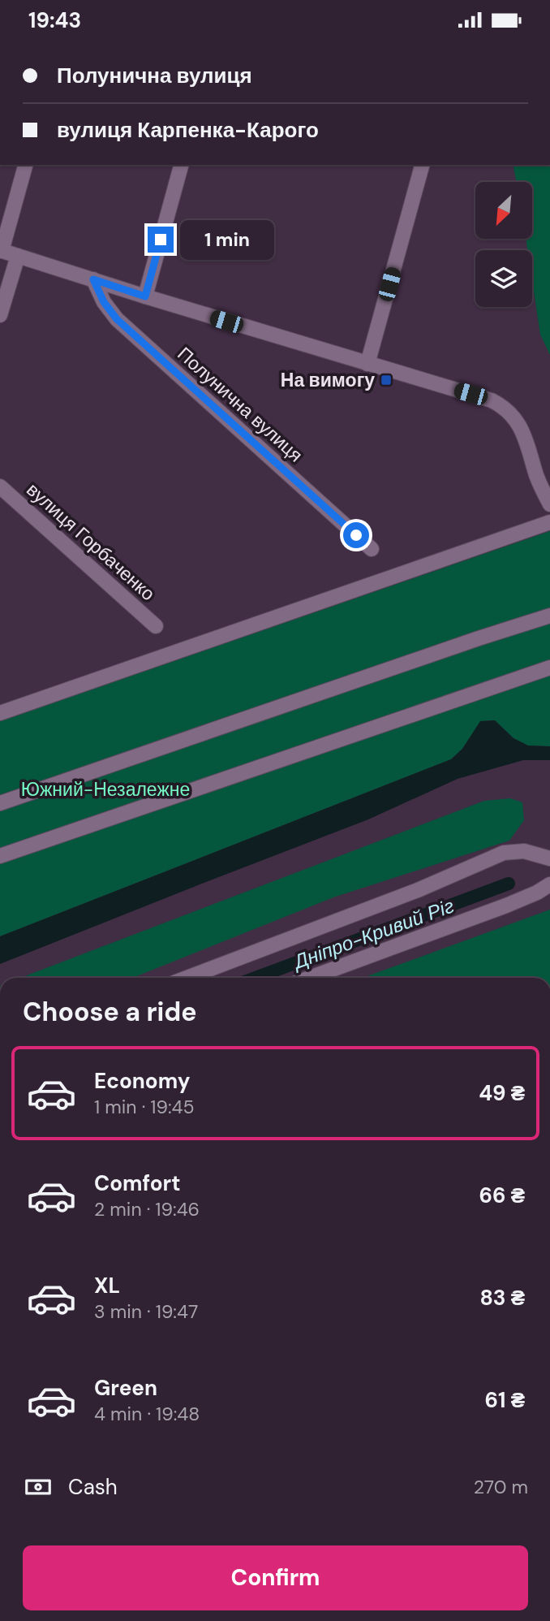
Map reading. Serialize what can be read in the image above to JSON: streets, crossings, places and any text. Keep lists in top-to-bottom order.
{
  "streets": {
    "street": ["Полунична вулиця", "вулиця Горбаченко"]
  },
  "water": ["Дніпро-Кривий Ріг"],
  "parks": ["Южний-Незалежне"],
  "places": {
    "transit": ["На вимогу"]
  },
  "north": "bottom left",
  "page": {
    "status": "19:43",
    "banner": ["Полунична вулиця", "вулиця Карпенка-Карого"],
    "bubble": "1 min",
    "heading": "Choose a ride",
    "list": [
      {
        "name": "Economy",
        "note": "1 min · 19:45",
        "value": "49 ₴"
      },
      {
        "name": "Comfort",
        "note": "2 min · 19:46",
        "value": "66 ₴"
      },
      {
        "name": "XL",
        "note": "3 min · 19:47",
        "value": "83 ₴"
      },
      {
        "name": "Green",
        "note": "4 min · 19:48",
        "value": "61 ₴"
      }
    ],
    "pay": ["Cash", "270 m"],
    "buttons": "Confirm"
  }
}
